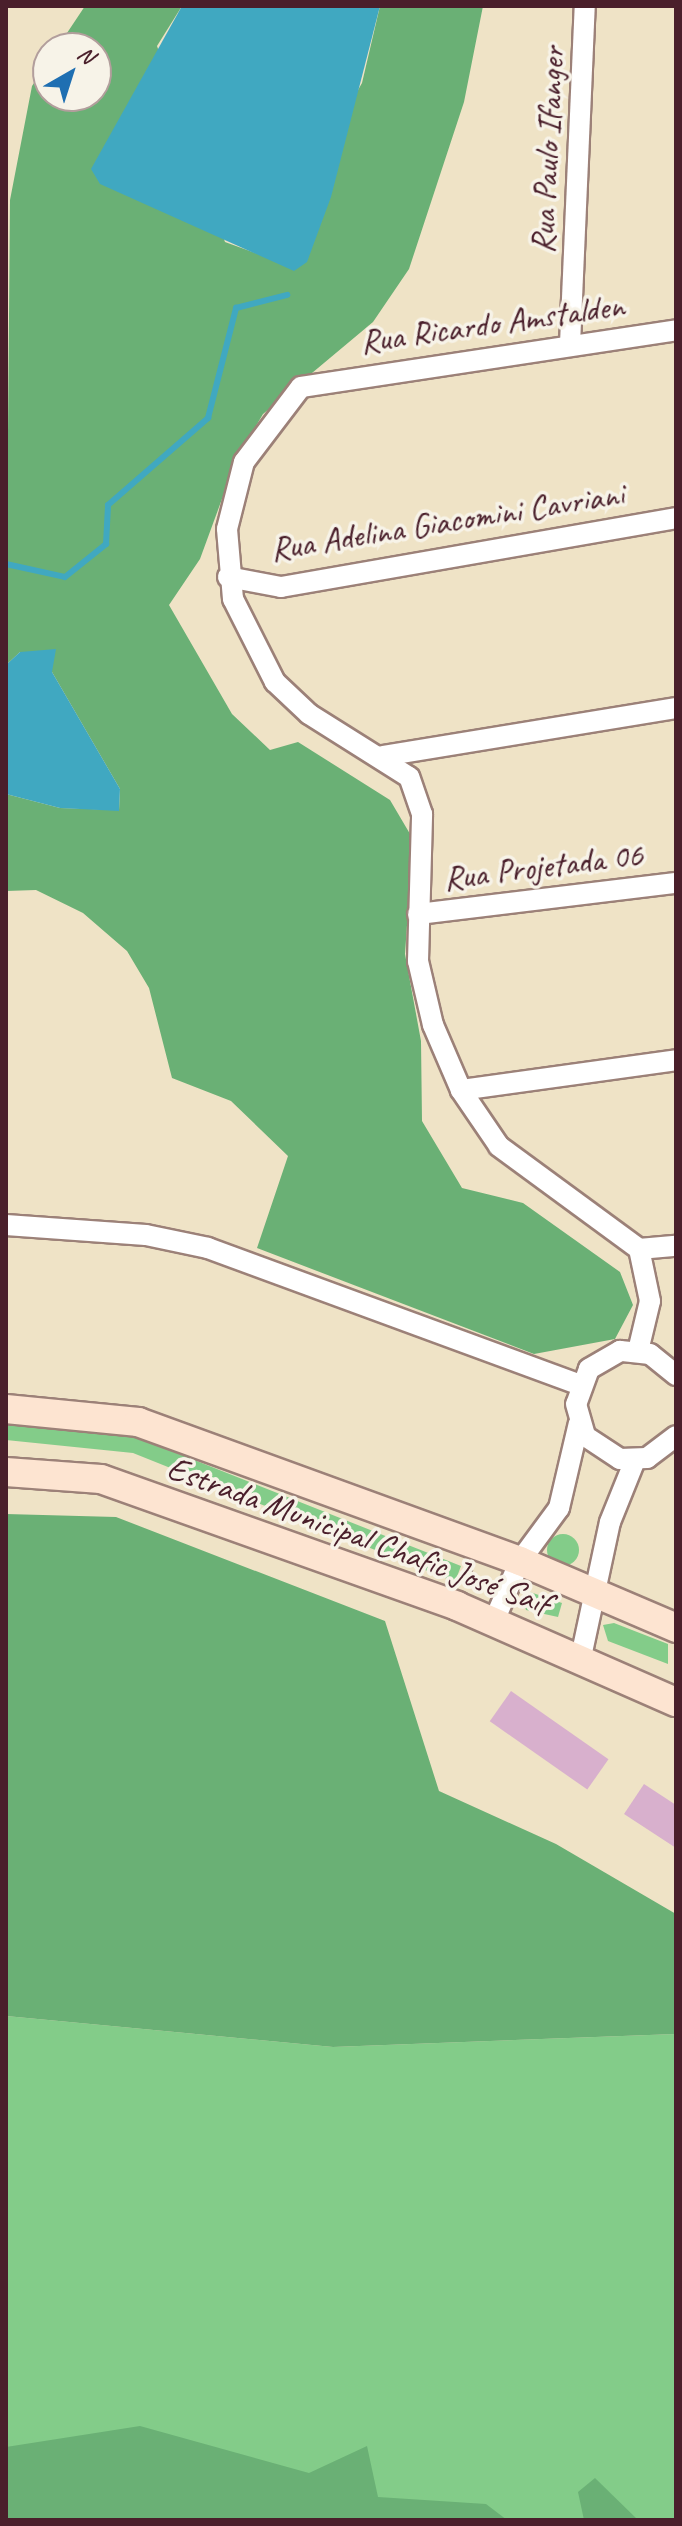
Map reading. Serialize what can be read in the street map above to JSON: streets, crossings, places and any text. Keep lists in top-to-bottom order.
{
  "streets": {
    "street": [
      "Rua Paulo Ifanger",
      "Rua Ricardo Amstalden",
      "Rua Adelina Giacomini Cavriani",
      "Rua Projetada 06",
      "Estrada Municipal Chafic José Saif"
    ]
  },
  "crossings": [
    ["Rua Paulo Ifanger", "Rua Ricardo Amstalden"],
    ["Rua Ricardo Amstalden", "Rua Adelina Giacomini Cavriani"]
  ],
  "north": "top right"
}
